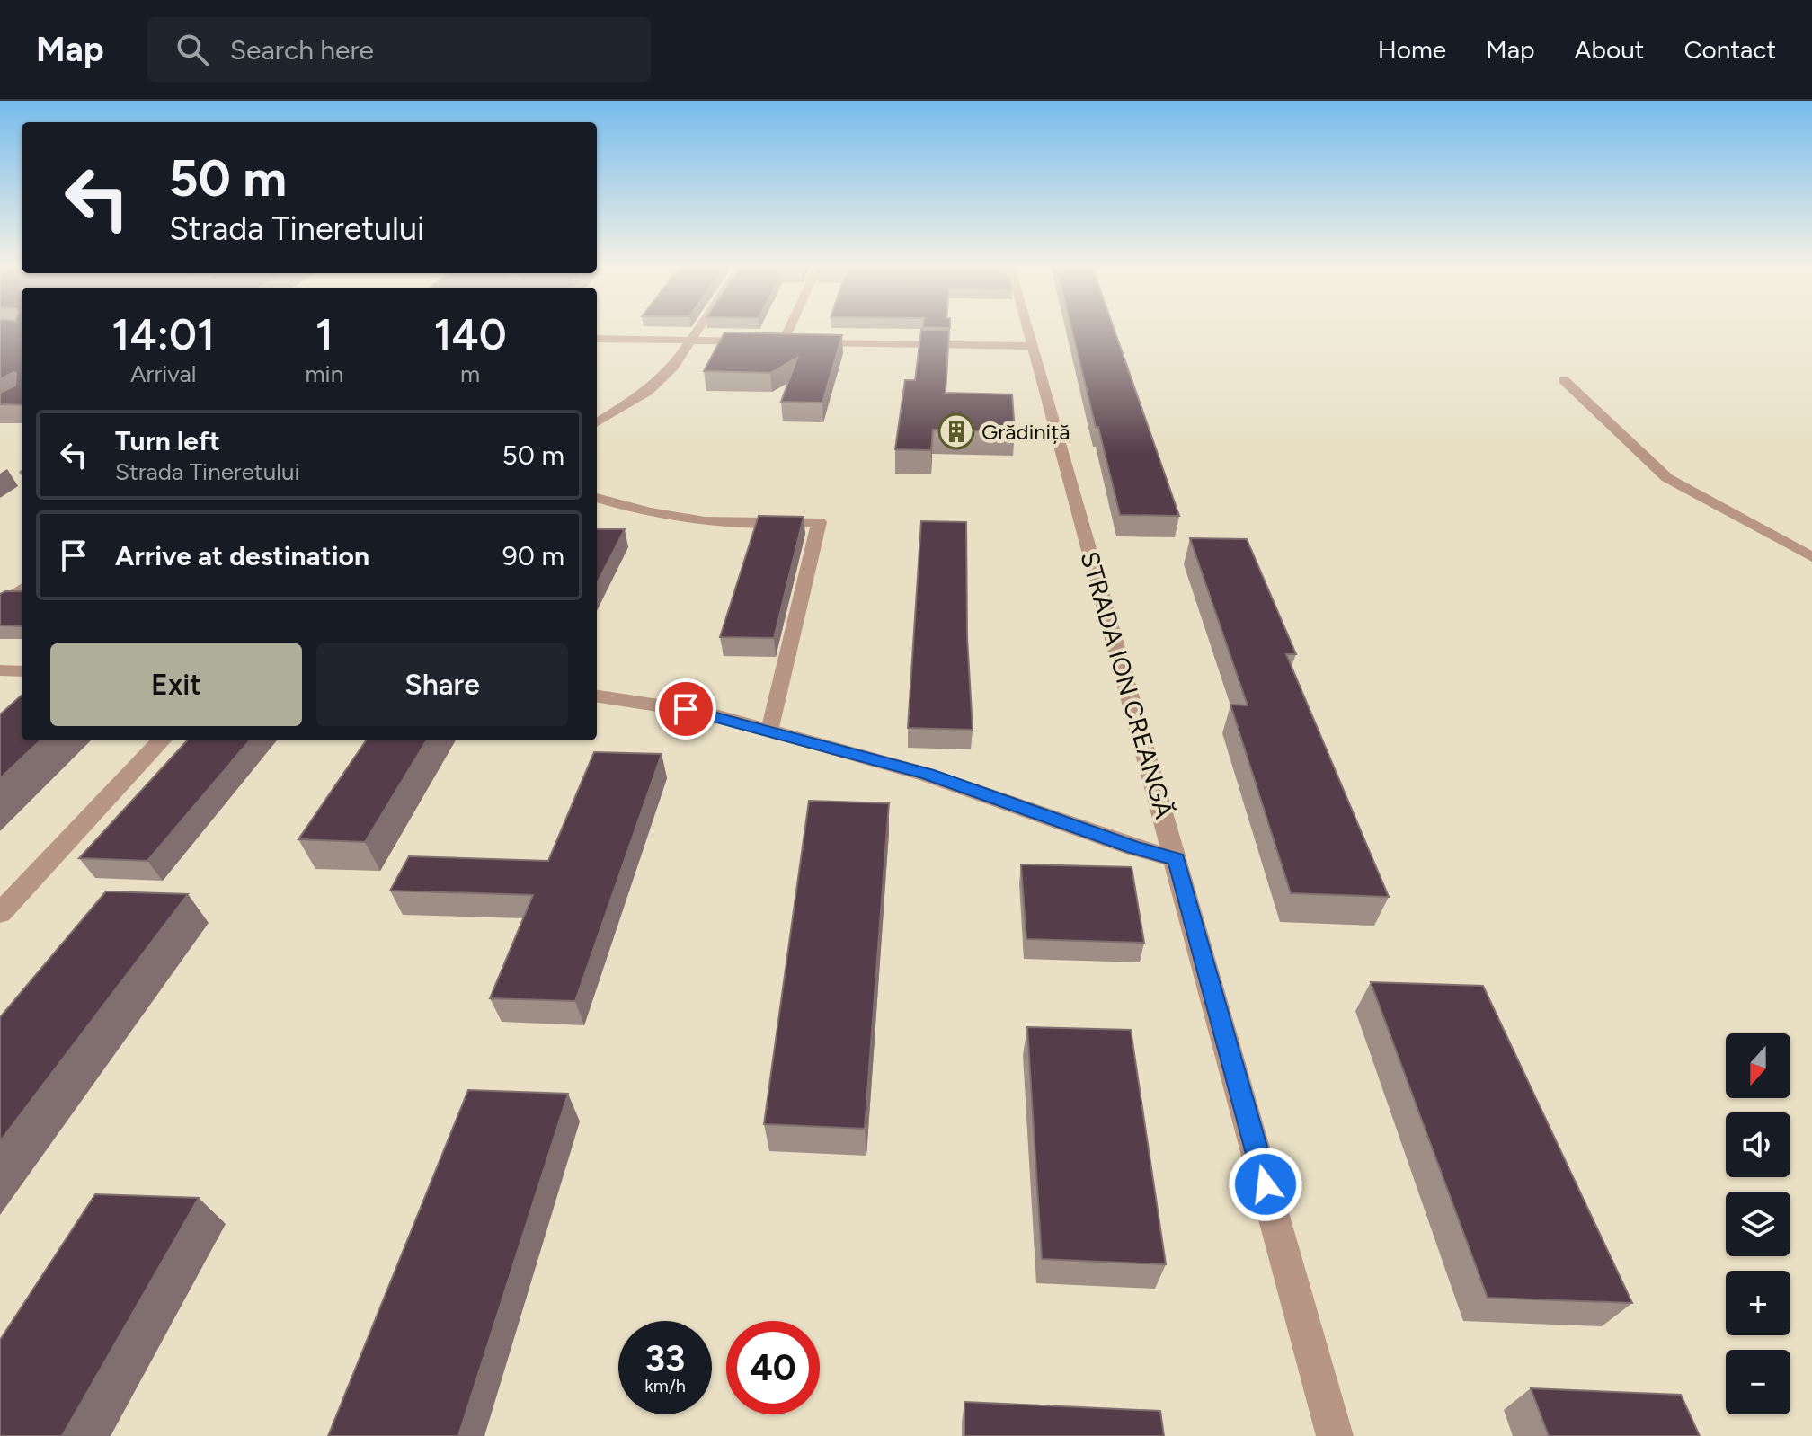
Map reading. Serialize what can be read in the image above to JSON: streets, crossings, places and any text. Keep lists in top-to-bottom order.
{
  "streets": {
    "street": ["STRADA ION CREANGĂ"]
  },
  "places": {
    "building": ["Grădiniță"]
  },
  "north": "bottom",
  "page": {
    "header": "Map",
    "search": "Search here",
    "nav": [
      "Home",
      "Map",
      "About",
      "Contact"
    ],
    "turn": ["50 m", "Strada Tineretului"],
    "eta": [
      "14:01",
      "Arrival",
      "1",
      "min",
      "140",
      "m"
    ],
    "list": [
      {
        "name": "Turn left",
        "note": "Strada Tineretului",
        "value": "50 m"
      },
      {
        "name": "Arrive at destination",
        "value": "90 m"
      }
    ],
    "buttons": ["Exit", "Share"],
    "map_buttons": ["+", "−"],
    "speed": "33 km/h",
    "limit": "40"
  }
}
